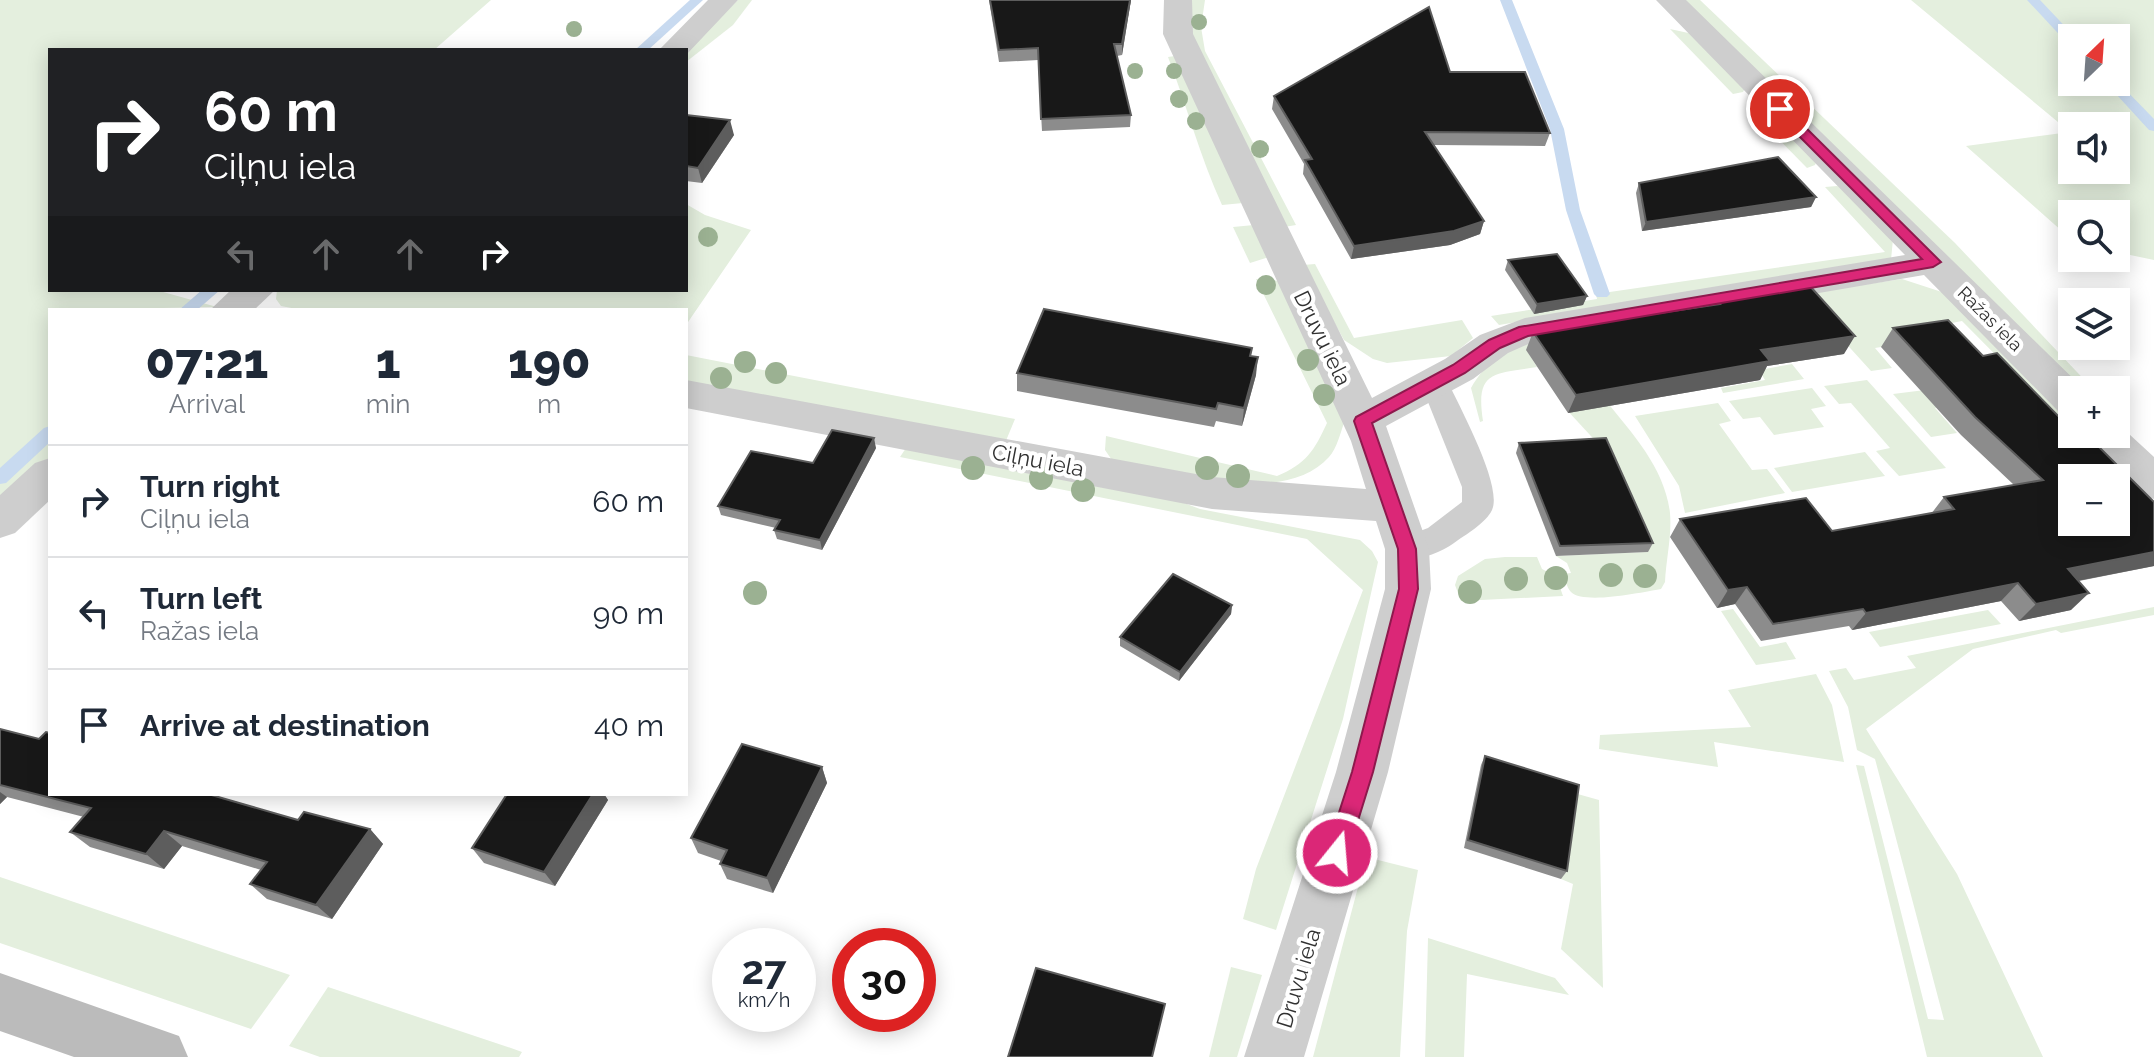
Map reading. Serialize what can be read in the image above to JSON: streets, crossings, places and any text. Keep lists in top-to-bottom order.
{
  "streets": {
    "street": ["Ražas iela", "Druvu iela", "Ciļņu iela"]
  },
  "crossings": [
    ["Druvu iela", "Ciļņu iela"]
  ],
  "north": "top right",
  "page": {
    "map_buttons": ["+", "−"],
    "turn": ["60 m", "Ciļņu iela"],
    "eta": [
      "07:21",
      "Arrival",
      "1",
      "min",
      "190",
      "m"
    ],
    "list": [
      {
        "name": "Turn right",
        "note": "Ciļņu iela",
        "value": "60 m"
      },
      {
        "name": "Turn left",
        "note": "Ražas iela",
        "value": "90 m"
      },
      {
        "name": "Arrive at destination",
        "value": "40 m"
      }
    ],
    "speed": "27 km/h",
    "limit": "30"
  }
}
